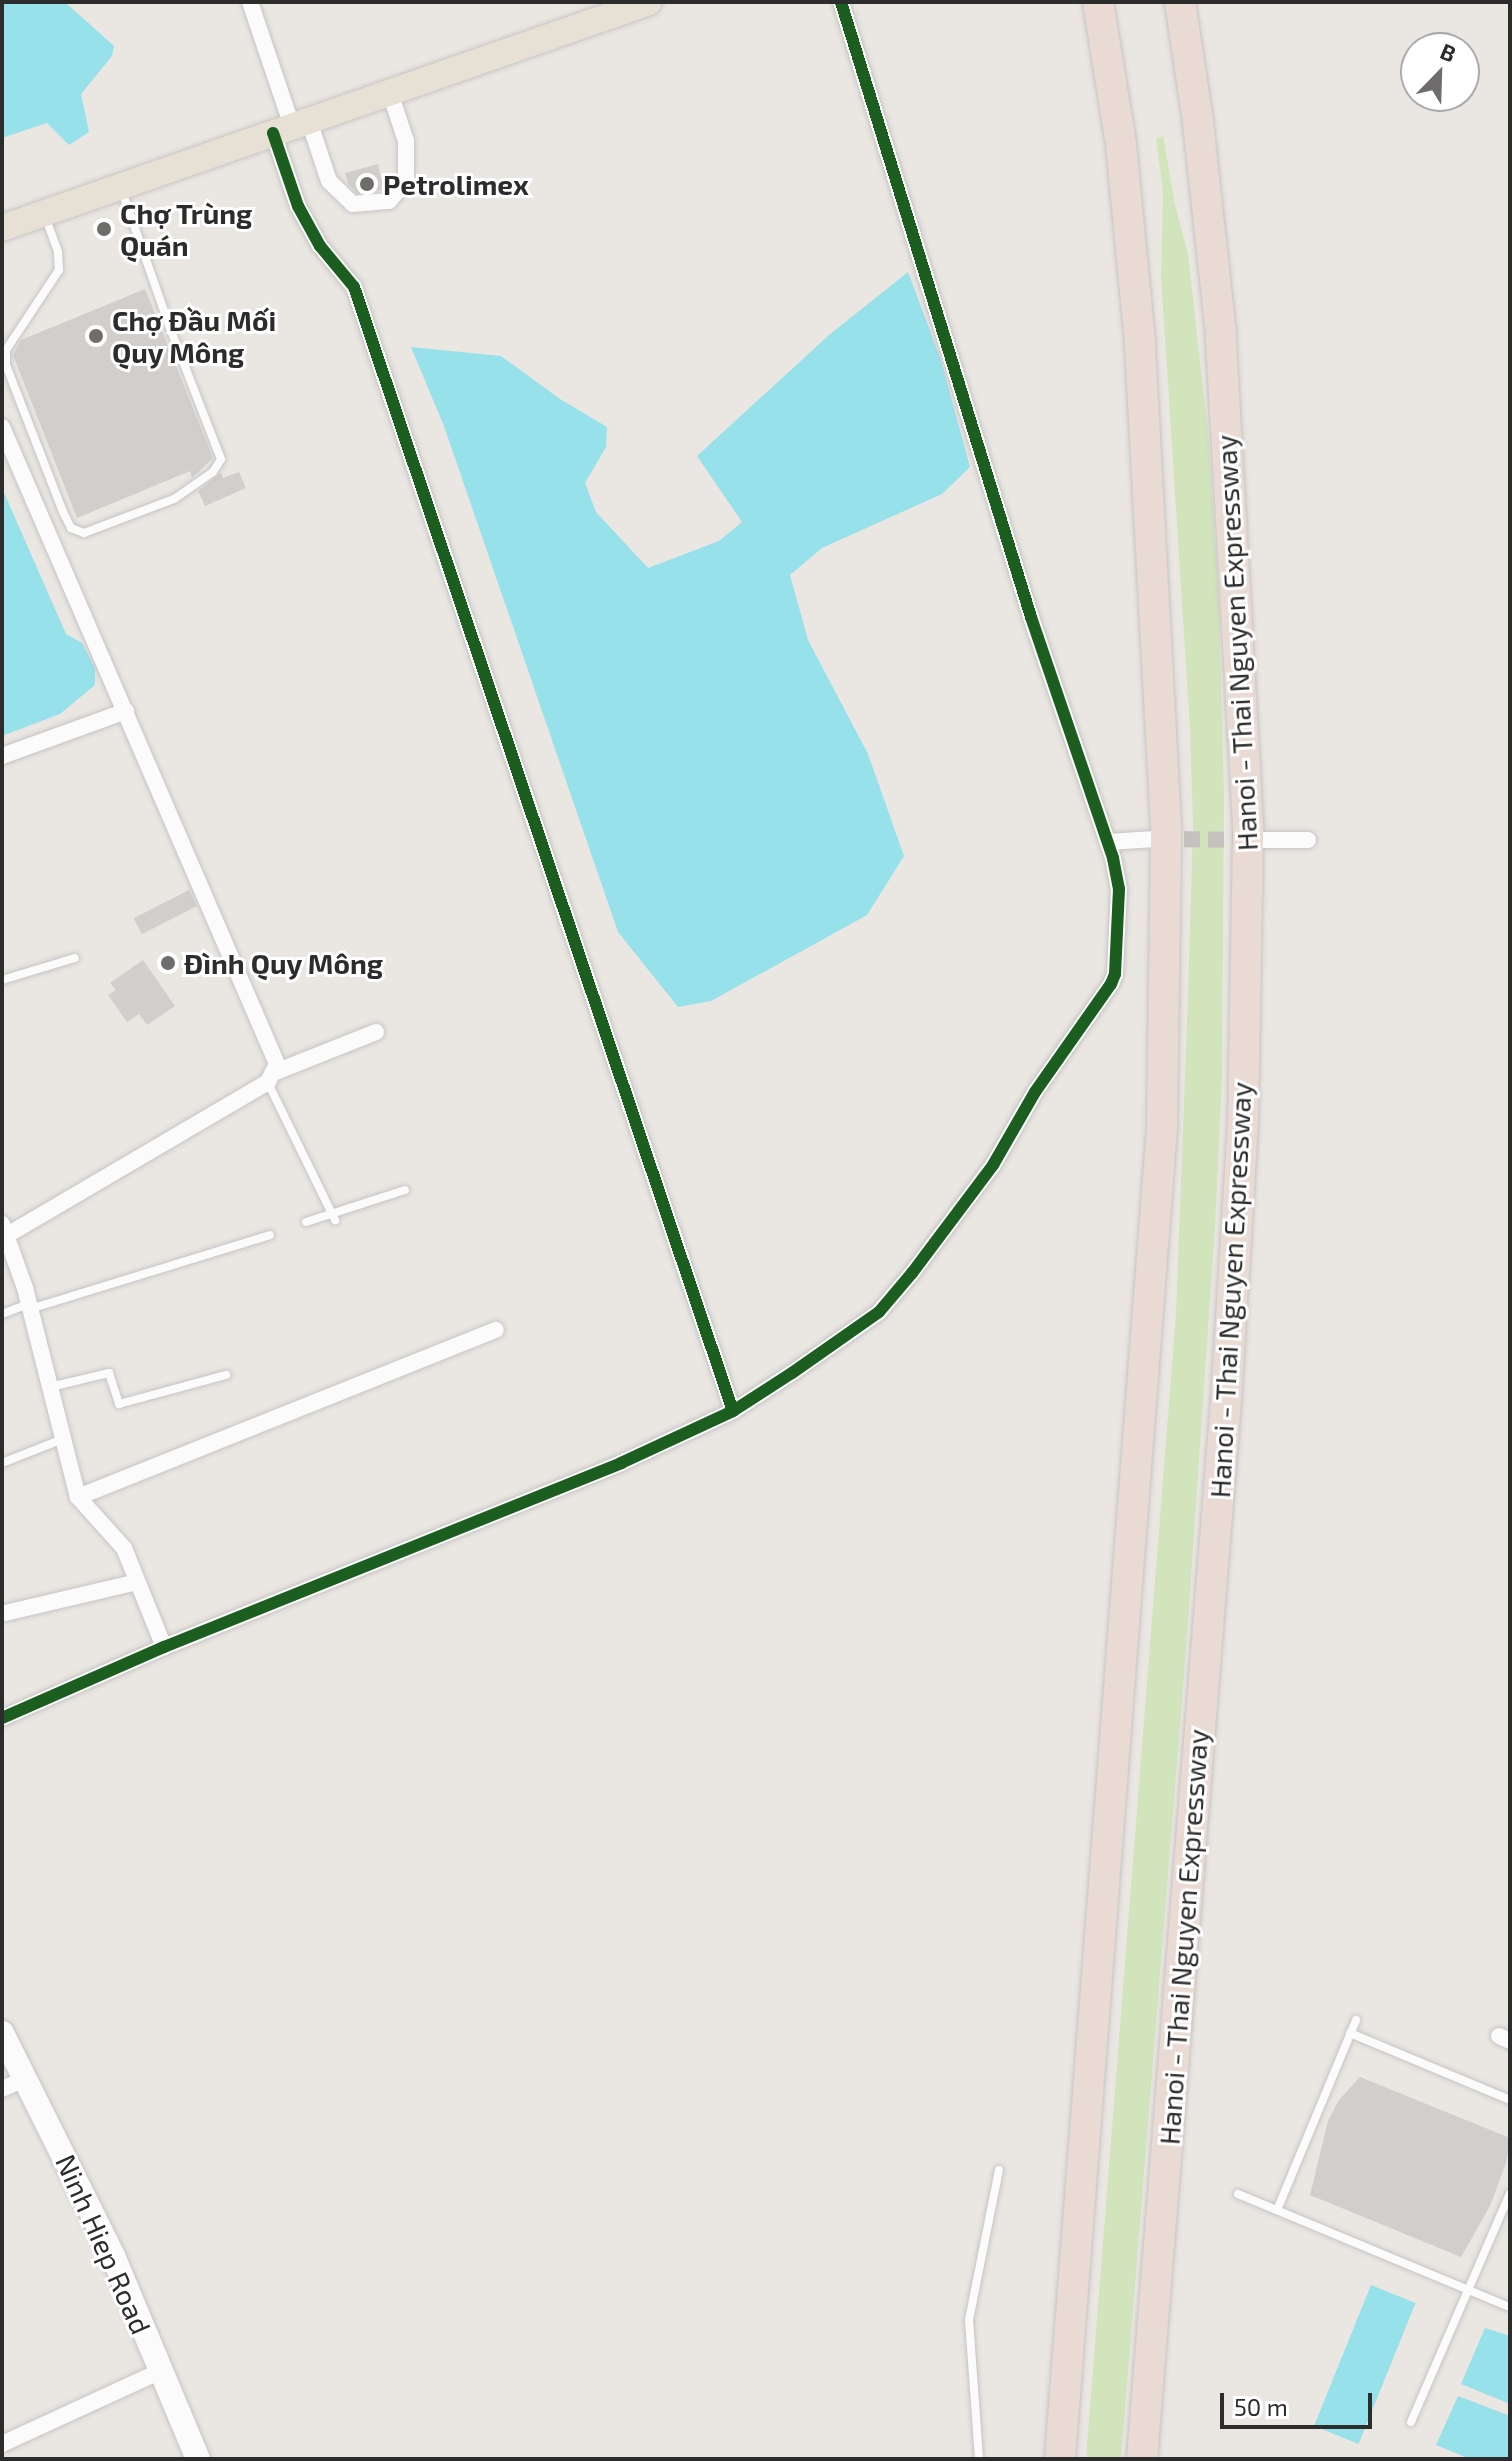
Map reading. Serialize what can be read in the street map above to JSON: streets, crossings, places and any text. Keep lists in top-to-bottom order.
{
  "streets": {
    "highway": ["Hanoi - Thai Nguyen Expressway"],
    "main road": ["Ninh Hiep Road"]
  },
  "places": [
    "Petrolimex",
    "Chợ Trùng Quán",
    "Chợ Đầu Mối Quy Mông",
    "Đình Quy Mông"
  ],
  "scale_bar": "50 m",
  "north": "top right"
}
